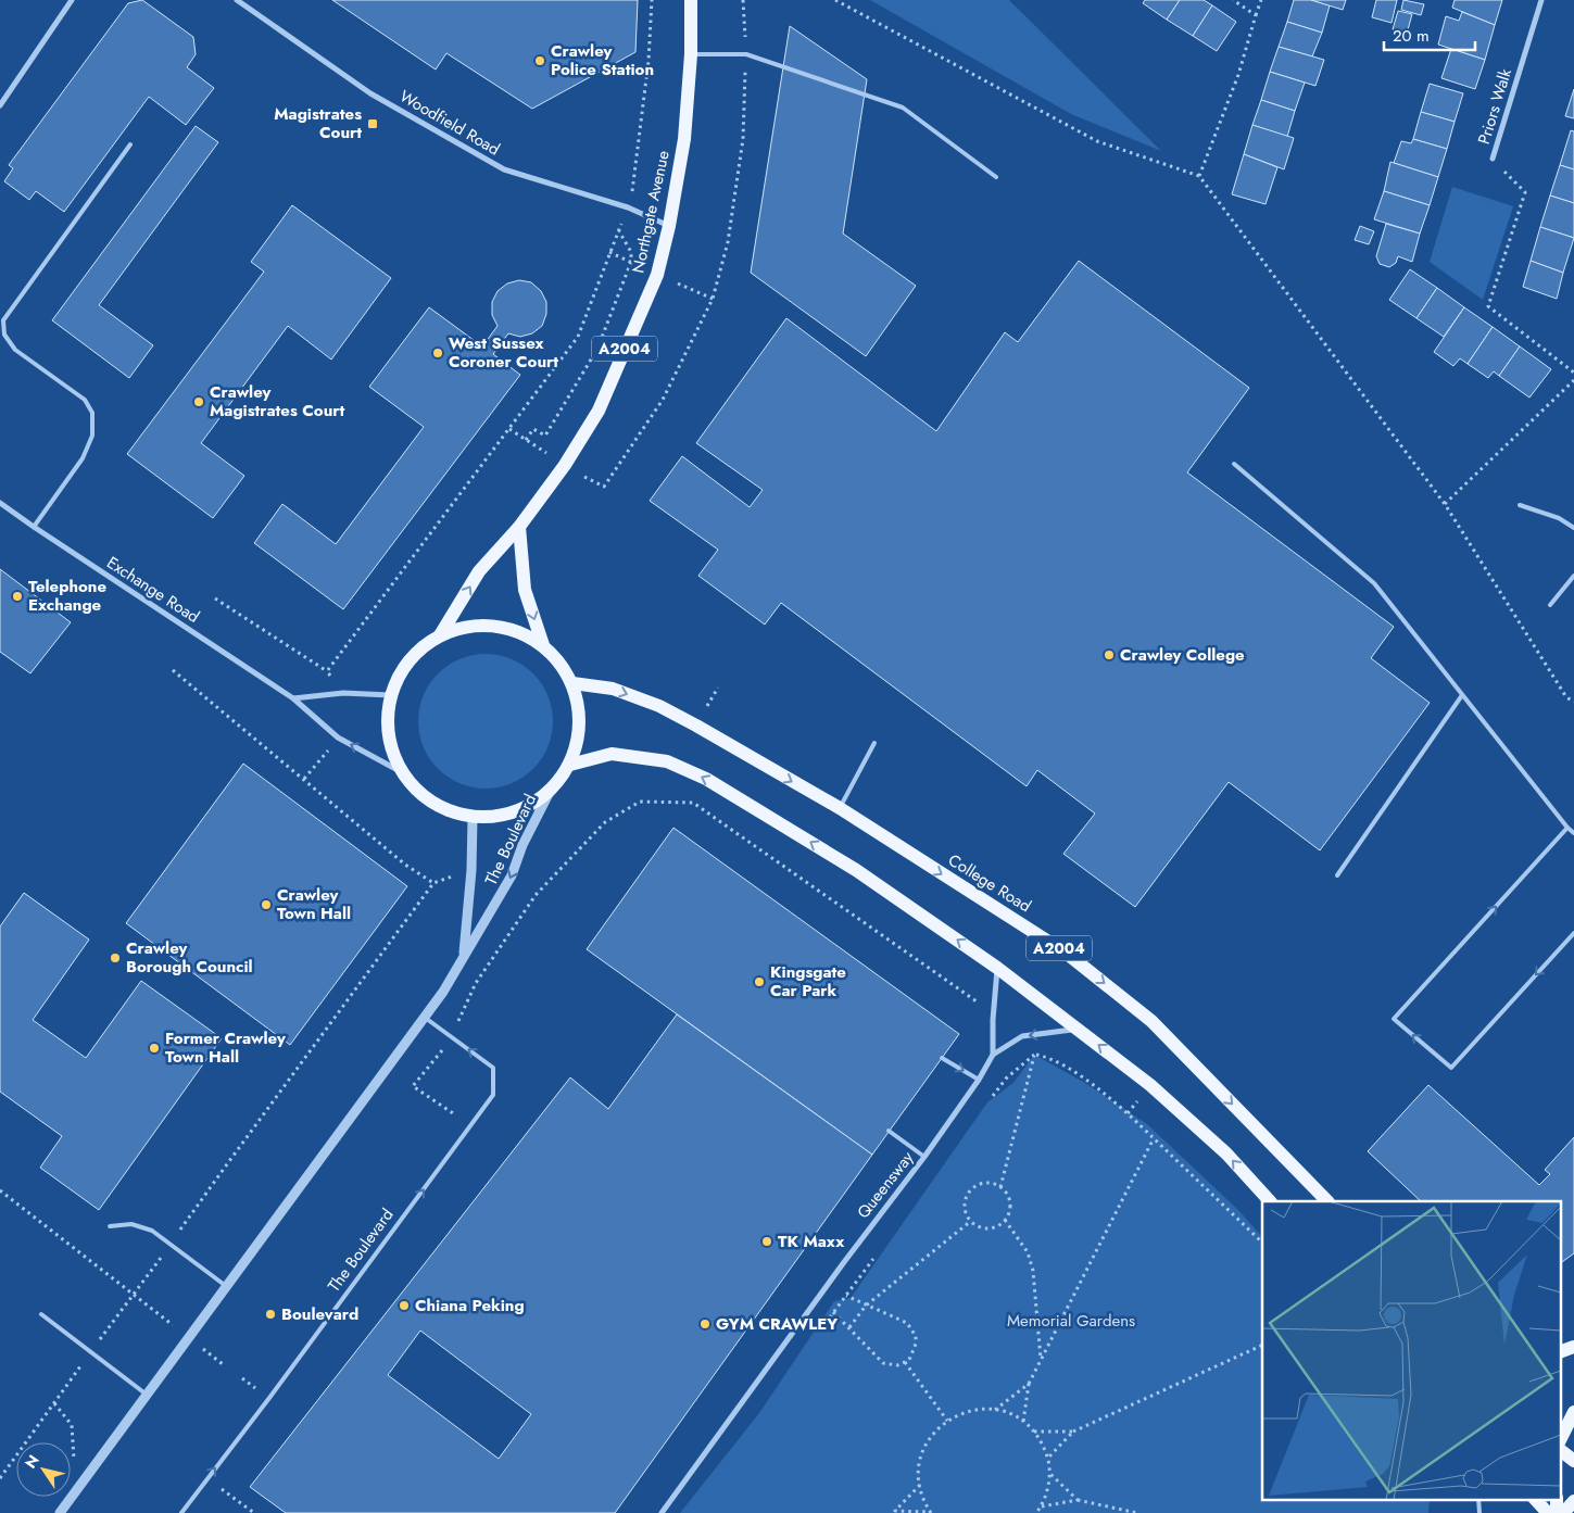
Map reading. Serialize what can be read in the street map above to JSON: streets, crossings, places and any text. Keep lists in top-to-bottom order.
{
  "streets": {
    "main road": ["Northgate Avenue", "A2004", "College Road"],
    "street": [
      "Priors Walk",
      "Woodfield Road",
      "Exchange Road",
      "The Boulevard",
      "Queensway"
    ]
  },
  "crossings": [
    ["Woodfield Road", "Northgate Avenue"],
    ["Northgate Avenue", "A2004"],
    ["Northgate Avenue", "Exchange Road"],
    ["Northgate Avenue", "The Boulevard"],
    ["Northgate Avenue", "College Road"],
    ["A2004", "Exchange Road"],
    ["A2004", "The Boulevard"],
    ["A2004", "College Road"],
    ["A2004", "Queensway"],
    ["Exchange Road", "The Boulevard"],
    ["Exchange Road", "College Road"],
    ["The Boulevard", "College Road"]
  ],
  "parks": ["Memorial Gardens"],
  "places": {
    "other": [
      "Crawley Police Station",
      "West Sussex Coroner Court",
      "Crawley Magistrates Court",
      "Telephone Exchange",
      "Crawley College",
      "Crawley Town Hall",
      "Crawley Borough Council",
      "Kingsgate Car Park",
      "Former Crawley Town Hall",
      "TK Maxx",
      "Chiana Peking",
      "Boulevard",
      "GYM CRAWLEY"
    ],
    "transit": ["Magistrates Court"]
  },
  "scale_bar": "20 m",
  "north": "top left"
}
